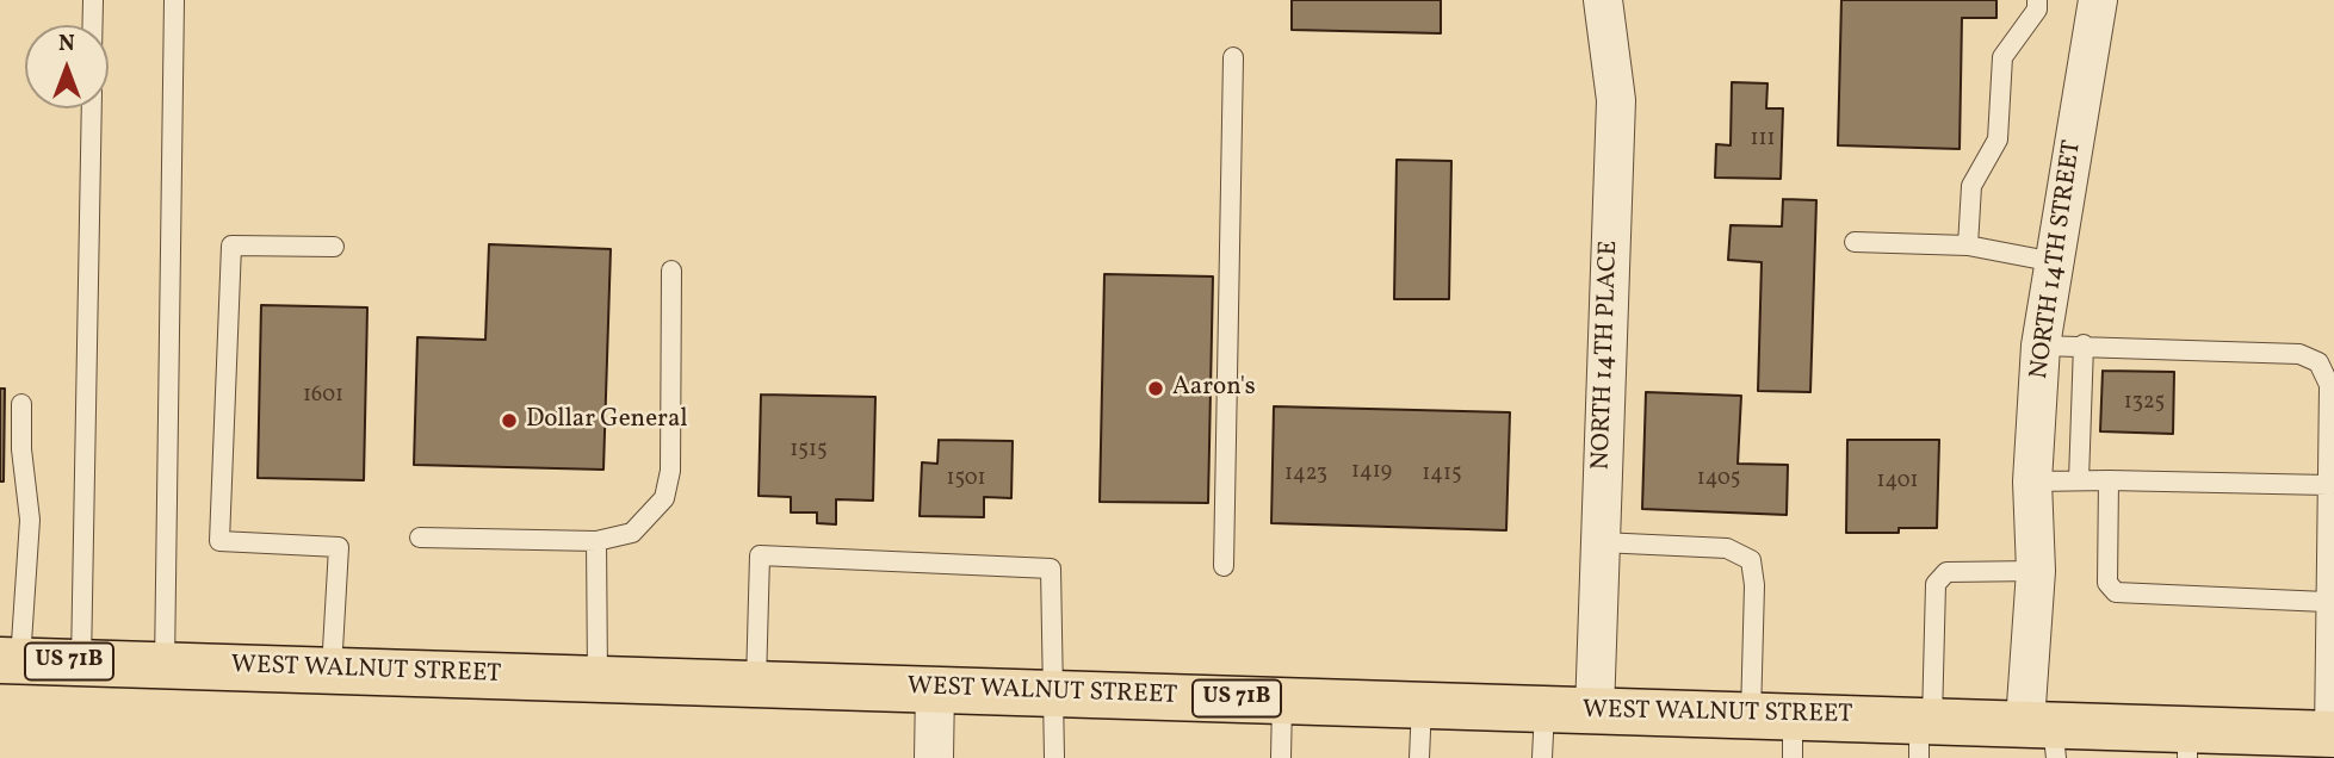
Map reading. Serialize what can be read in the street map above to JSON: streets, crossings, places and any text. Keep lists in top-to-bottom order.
{
  "streets": {
    "main road": ["US 71B", "WEST WALNUT STREET"],
    "street": ["NORTH 14TH STREET", "NORTH 14TH PLACE"]
  },
  "crossings": [
    ["NORTH 14TH STREET", "WEST WALNUT STREET"],
    ["NORTH 14TH PLACE", "WEST WALNUT STREET"]
  ],
  "places": ["Aaron's", "Dollar General"],
  "house_numbers": [
    "111",
    "1601",
    "1325",
    "1515",
    "1419",
    "1423",
    "1415",
    "1501",
    "1405",
    "1401"
  ],
  "north": "top"
}
